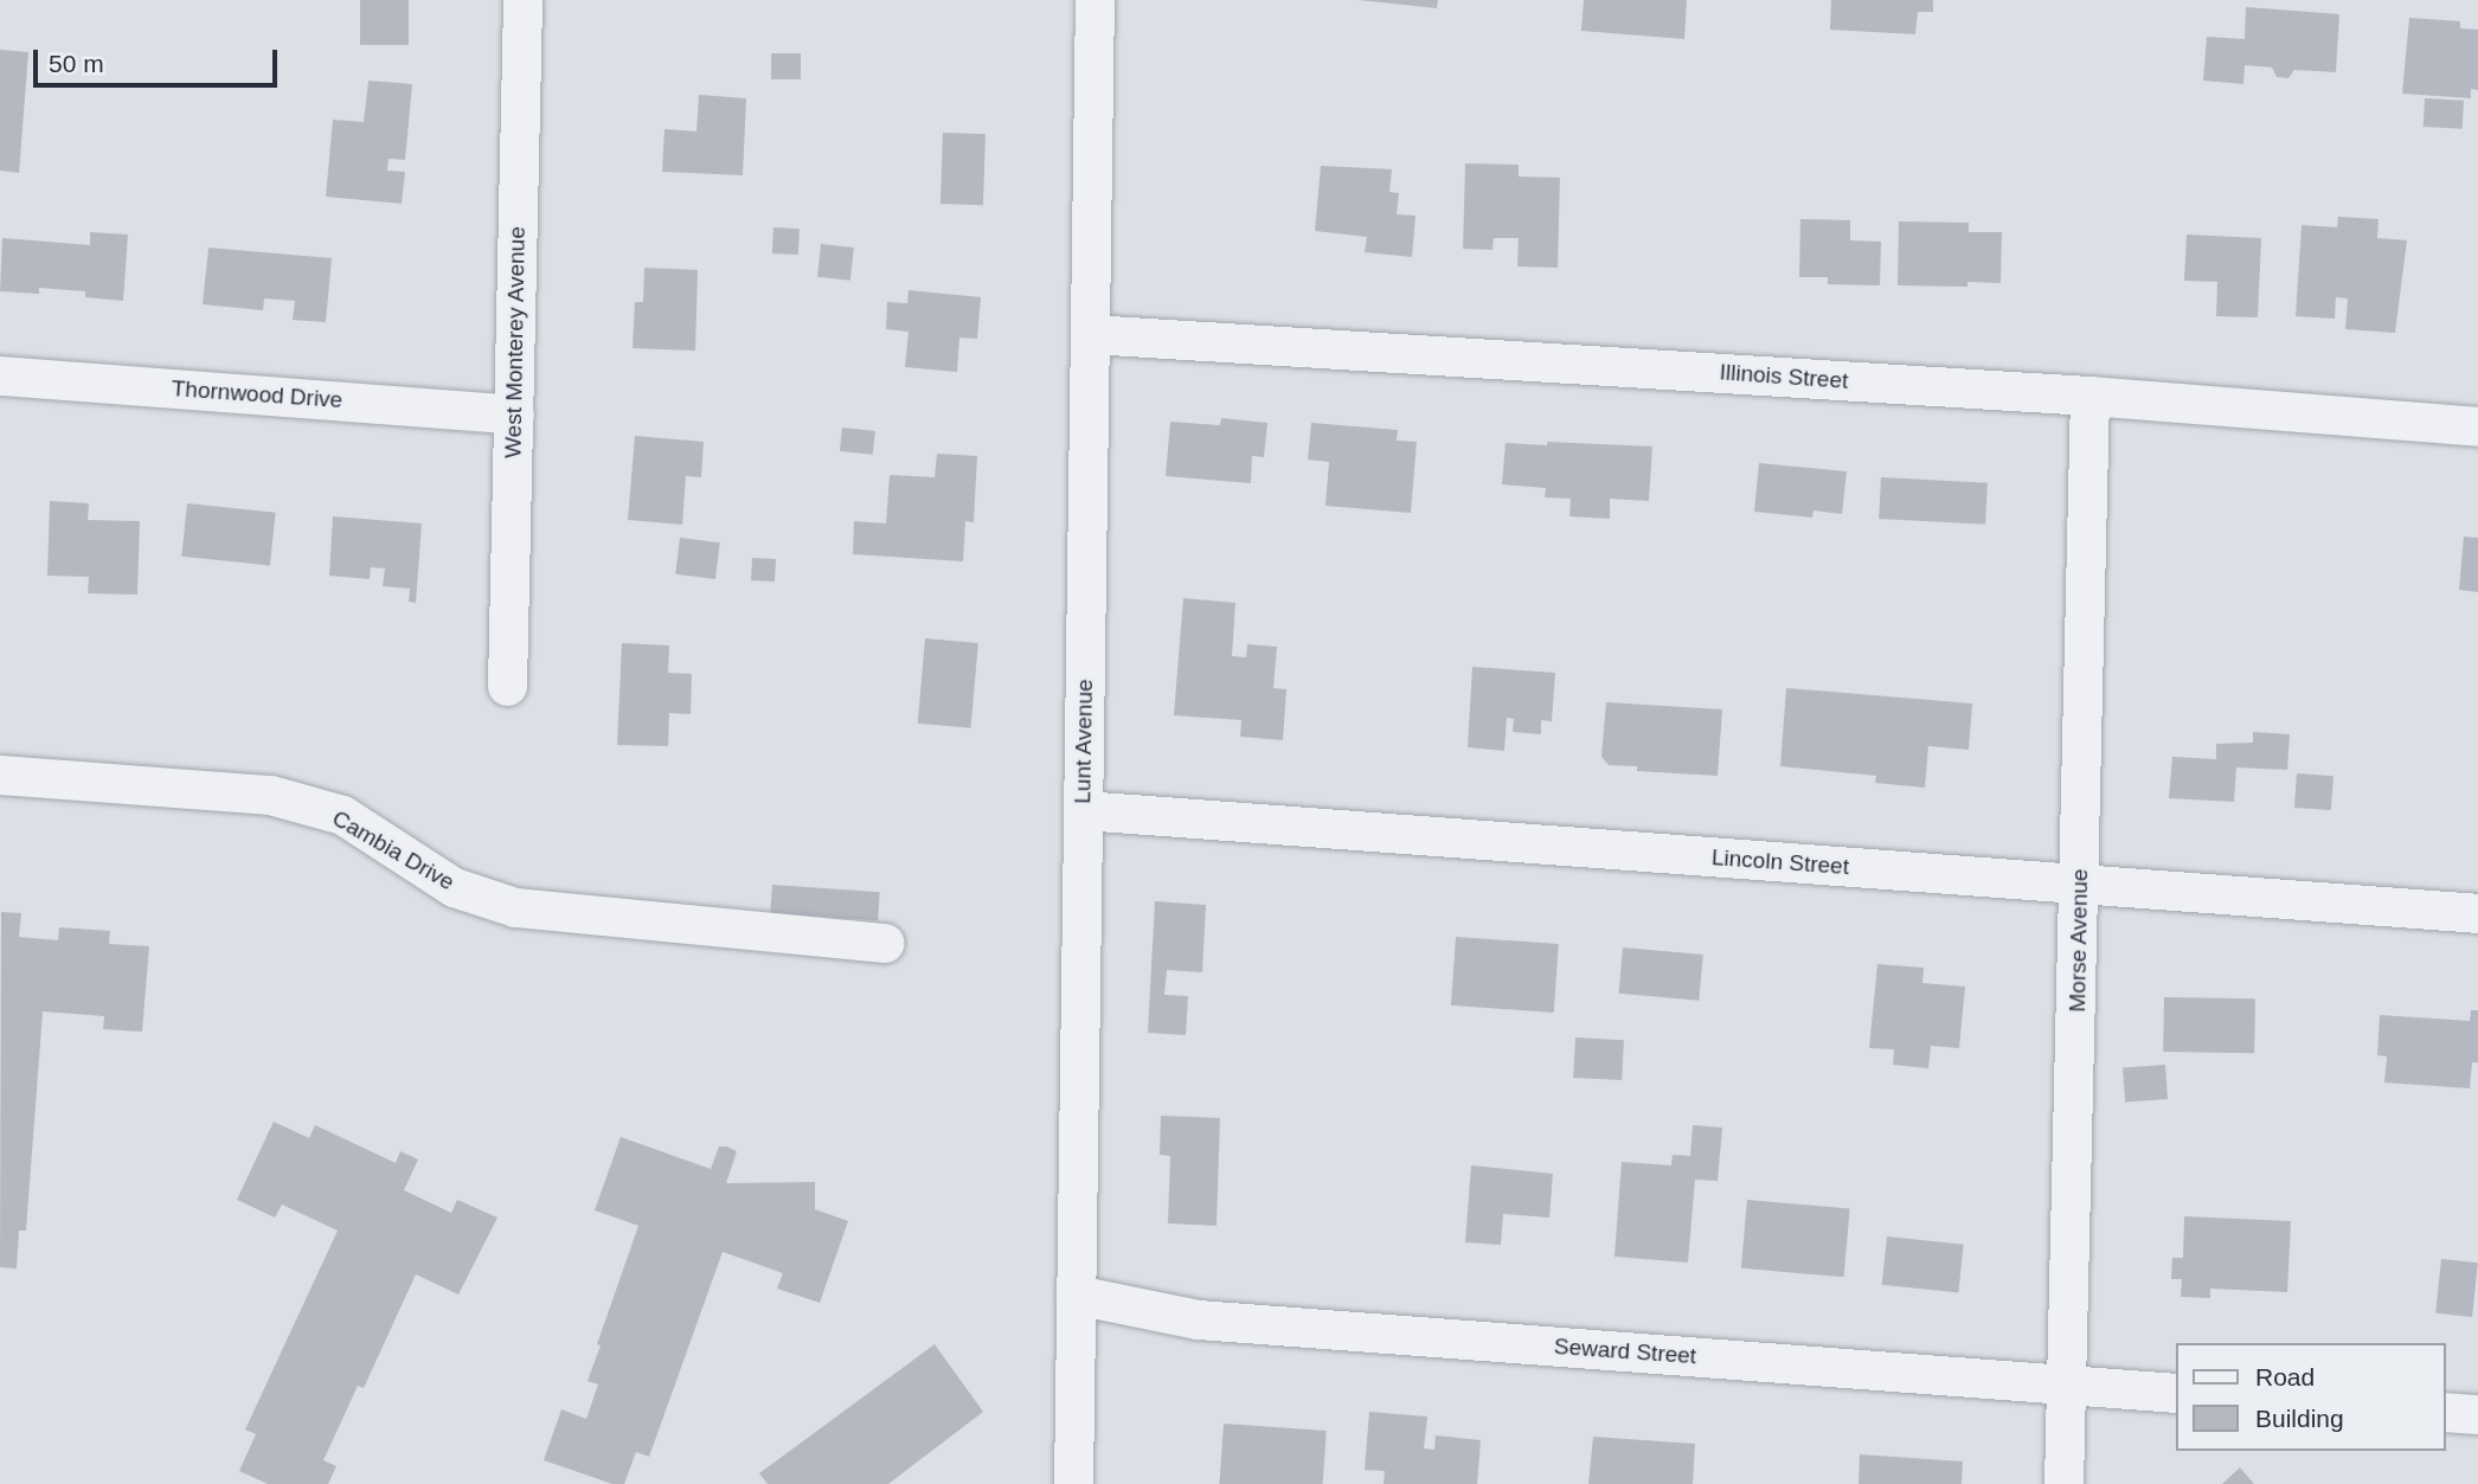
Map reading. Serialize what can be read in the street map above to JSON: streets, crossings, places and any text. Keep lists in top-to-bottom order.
{
  "streets": {
    "street": [
      "West Monterey Avenue",
      "Illinois Street",
      "Thornwood Drive",
      "Lunt Avenue",
      "Cambia Drive",
      "Lincoln Street",
      "Morse Avenue",
      "Seward Street"
    ]
  },
  "crossings": [
    ["West Monterey Avenue", "Thornwood Drive"],
    ["Illinois Street", "Lunt Avenue"],
    ["Illinois Street", "Morse Avenue"],
    ["Lunt Avenue", "Lincoln Street"],
    ["Lunt Avenue", "Seward Street"],
    ["Lincoln Street", "Morse Avenue"],
    ["Morse Avenue", "Seward Street"]
  ],
  "legend": ["Road", "Building"],
  "scale_bar": "50 m"
}
